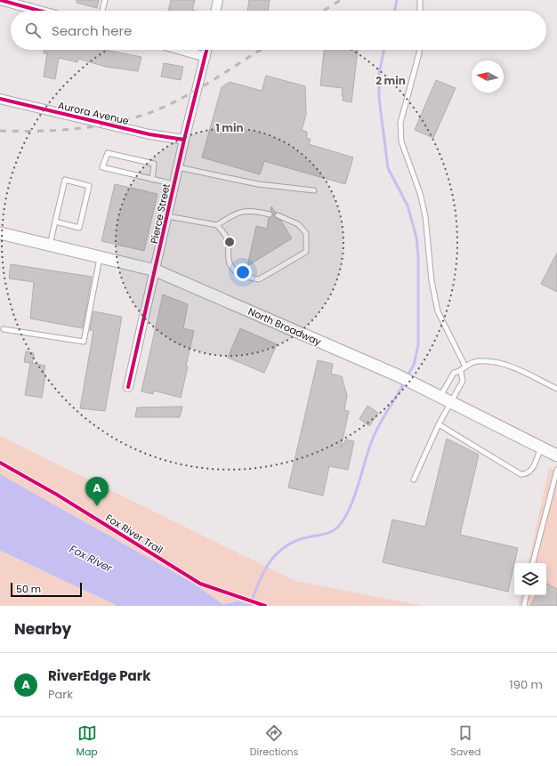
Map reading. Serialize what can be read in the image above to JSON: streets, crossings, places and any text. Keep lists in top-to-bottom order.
{
  "streets": {
    "main road": ["North Broadway"],
    "street": ["Aurora Avenue", "Pierce Street"],
    "cycle path": ["Fox River Trail"]
  },
  "crossings": [
    ["Aurora Avenue", "Pierce Street"],
    ["Pierce Street", "North Broadway"]
  ],
  "water": ["Fox River"],
  "scale_bar": "50 m",
  "north": "left",
  "page": {
    "search": "Search here",
    "pins": "A",
    "scale": "50 m",
    "heading": "Nearby",
    "list": [
      {
        "mark": "A",
        "name": "RiverEdge Park",
        "note": "Park",
        "value": "190 m"
      }
    ],
    "nav": ["Map", "Directions", "Saved"]
  },
  "rings": ["2 min", "1 min"]
}
